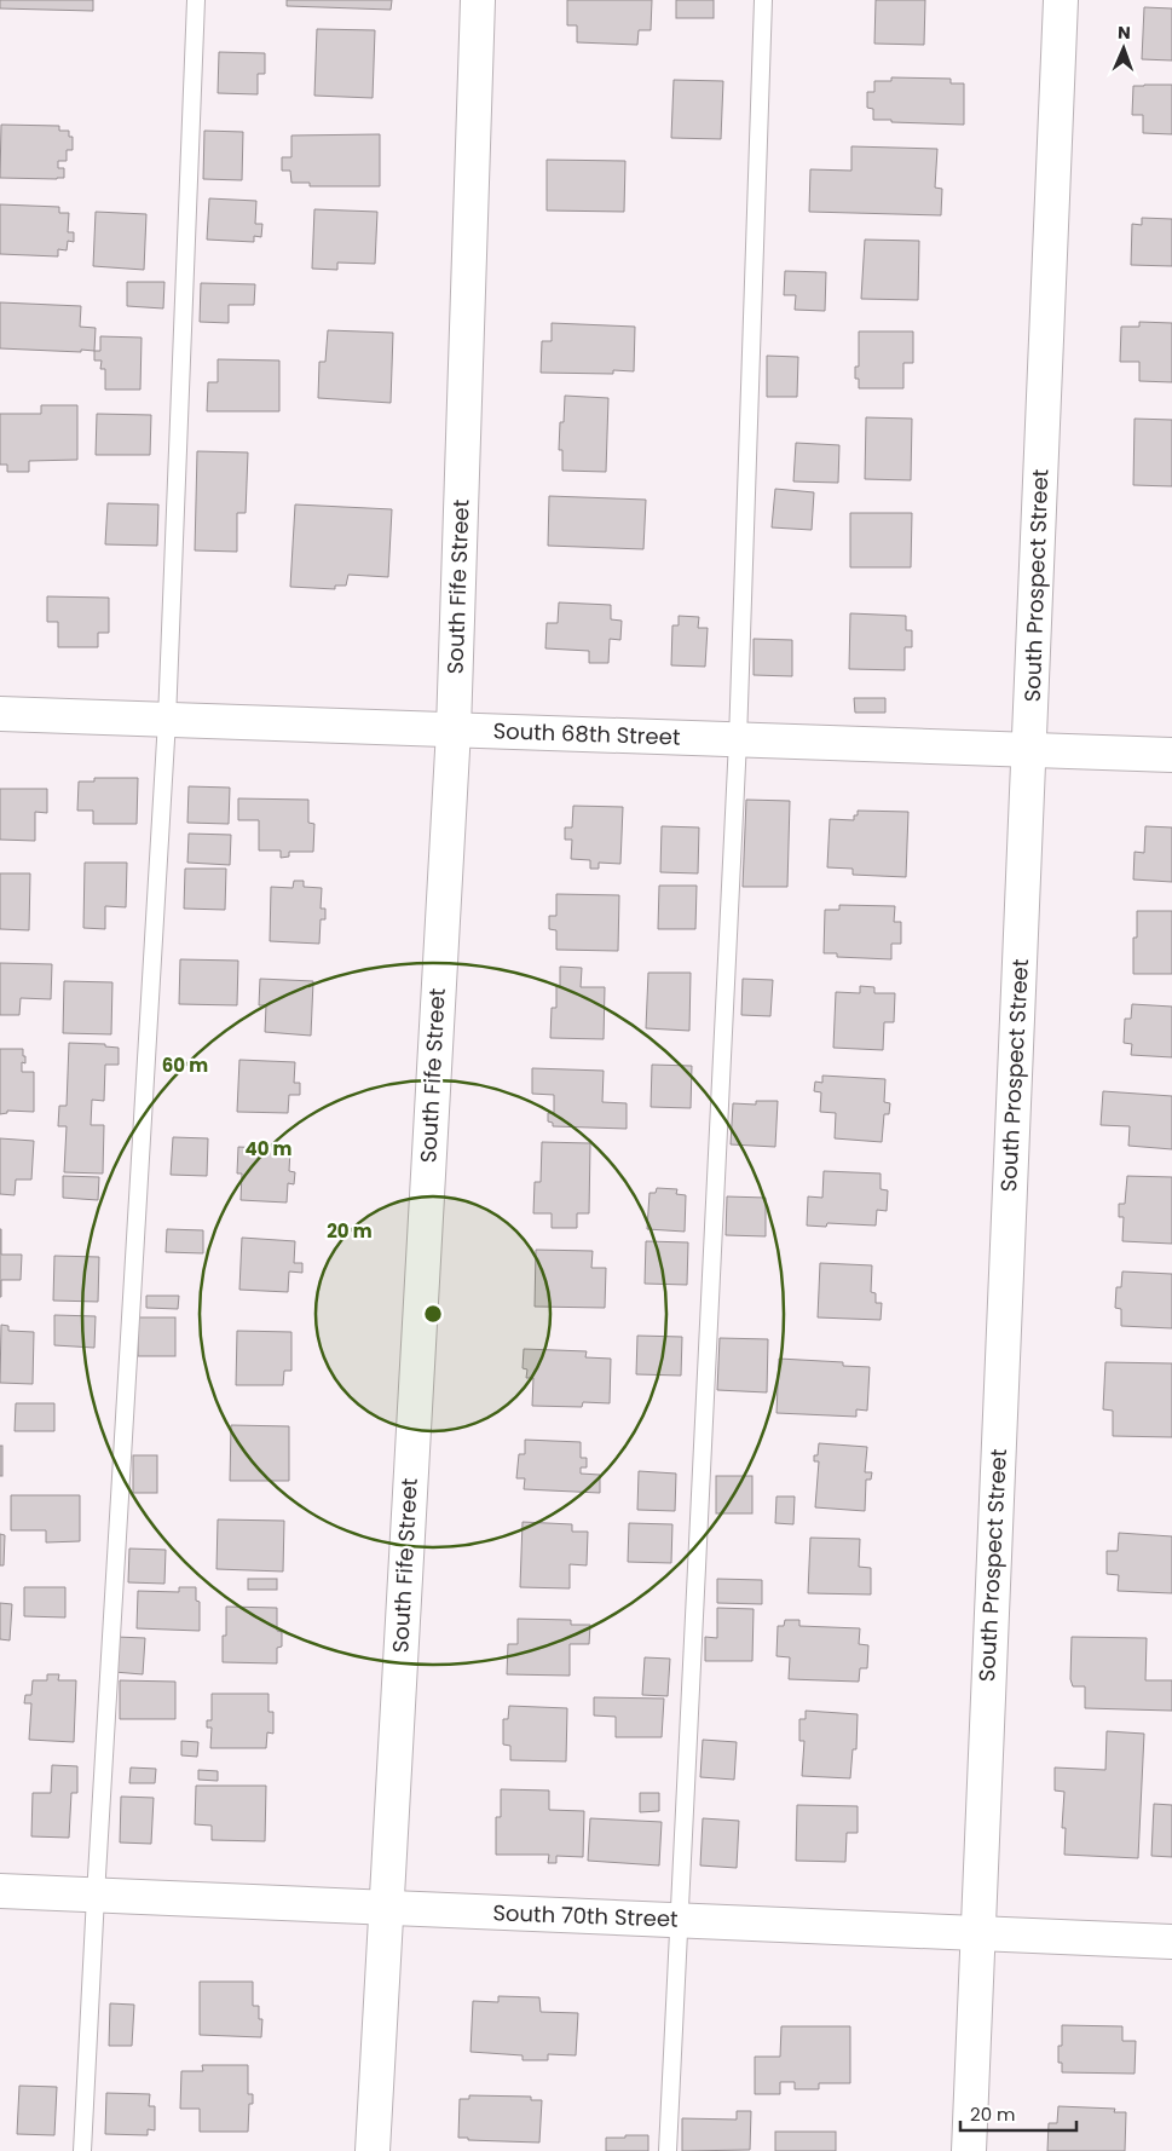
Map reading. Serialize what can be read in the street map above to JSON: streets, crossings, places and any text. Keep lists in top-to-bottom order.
{
  "streets": {
    "street": [
      "South Prospect Street",
      "South Fife Street",
      "South 68th Street",
      "South 70th Street"
    ]
  },
  "crossings": [
    ["South Prospect Street", "South 68th Street"],
    ["South Prospect Street", "South 70th Street"],
    ["South Fife Street", "South 68th Street"],
    ["South Fife Street", "South 70th Street"]
  ],
  "scale_bar": "20 m",
  "north": "top",
  "rings": ["60 m", "40 m", "20 m"]
}
